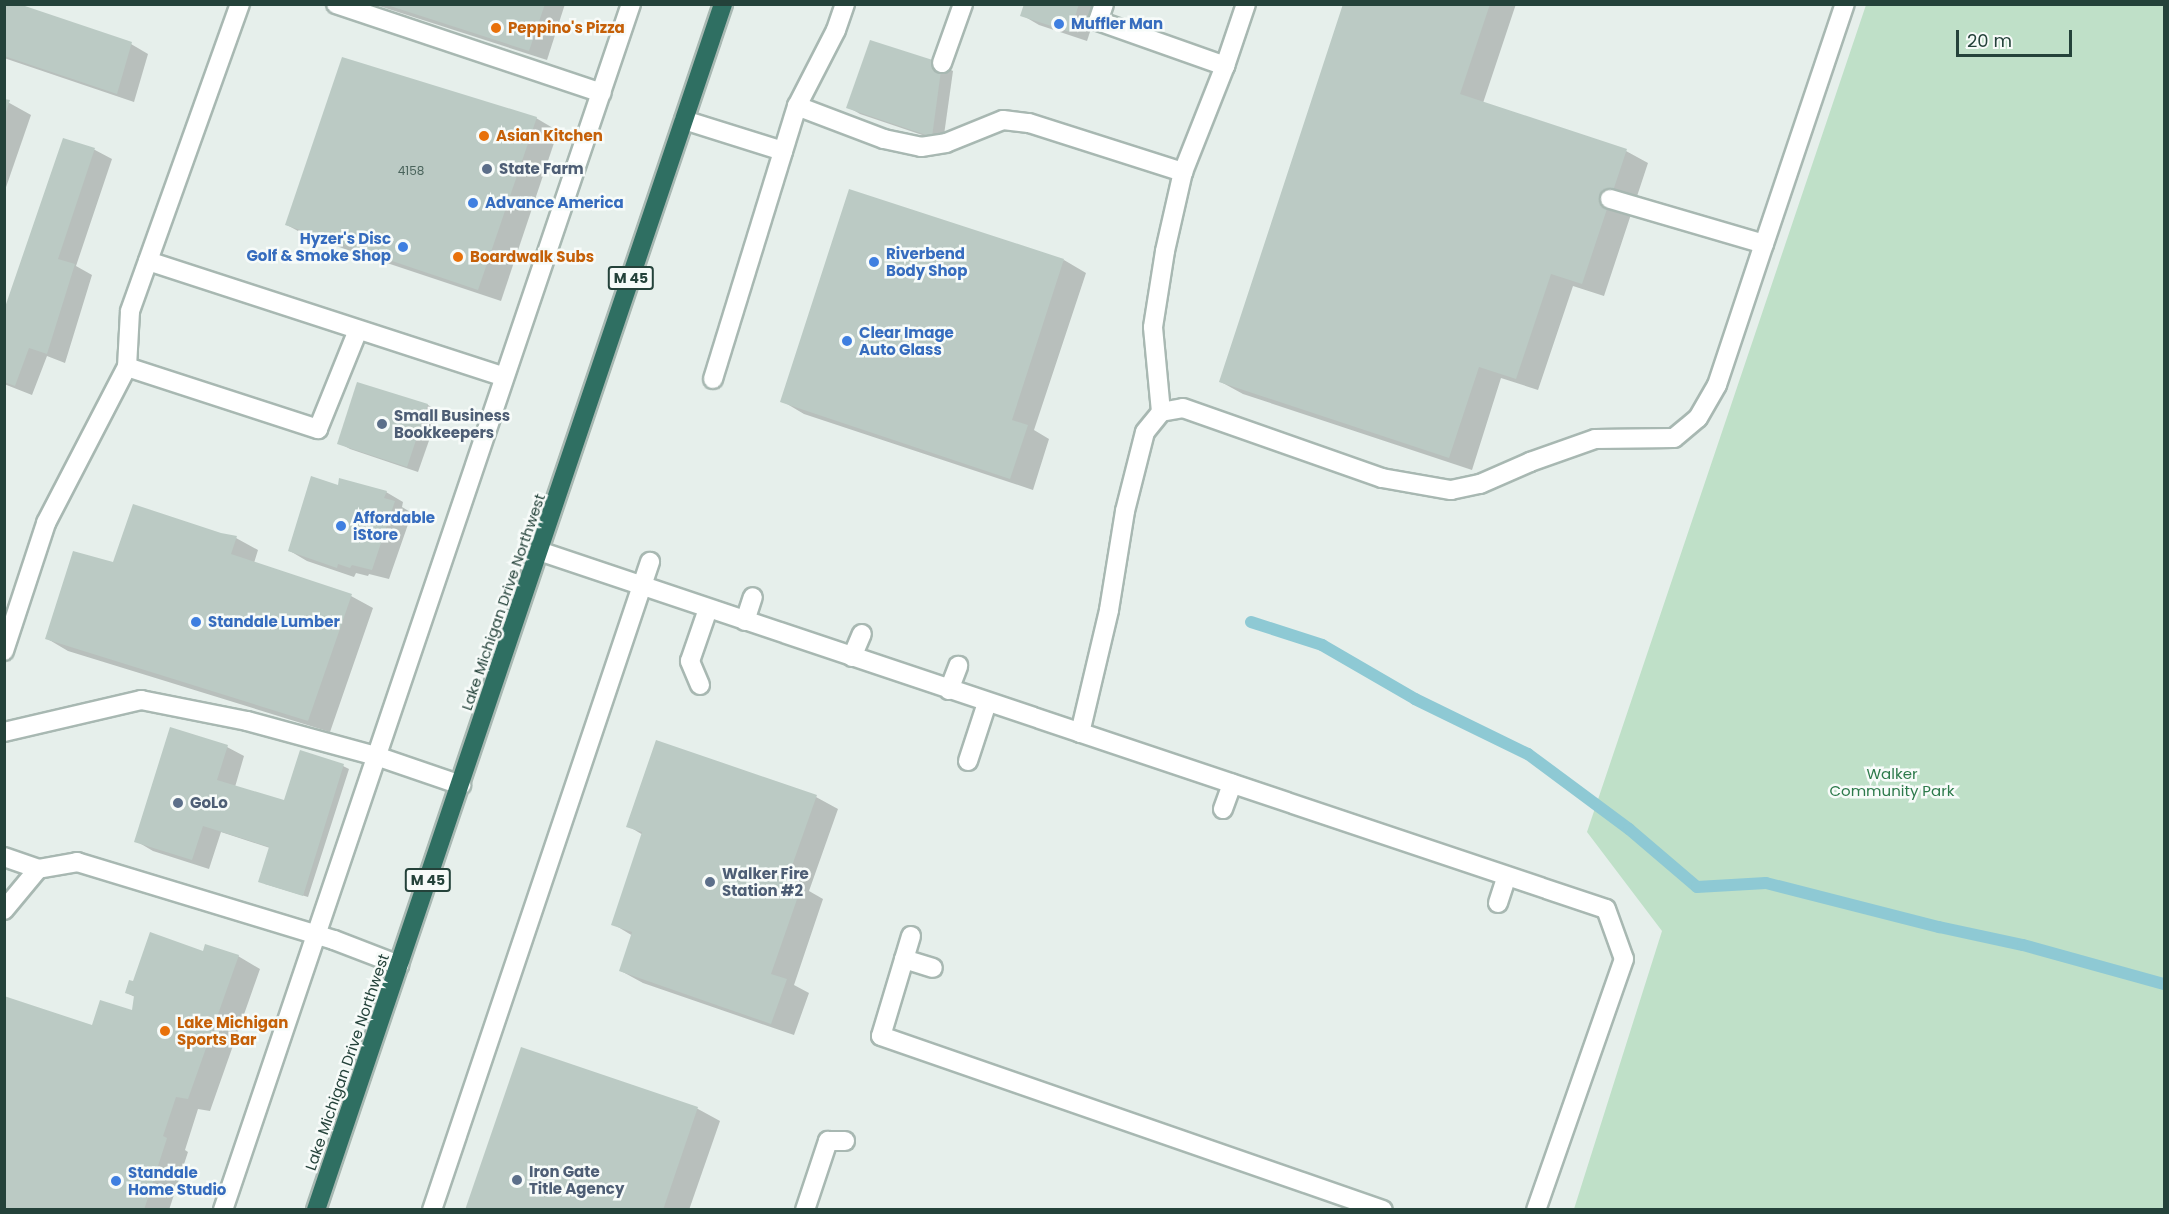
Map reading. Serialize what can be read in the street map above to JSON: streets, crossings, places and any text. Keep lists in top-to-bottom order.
{
  "streets": {
    "highway": ["M 45", "Lake Michigan Drive Northwest"]
  },
  "parks": ["Walker Community Park"],
  "places": [
    "Muffler Man",
    "Peppino's Pizza",
    "Asian Kitchen",
    "State Farm",
    "Advance America",
    "Hyzer's Disc Golf & Smoke Shop",
    "Boardwalk Subs",
    "Riverbend Body Shop",
    "Clear Image Auto Glass",
    "Small Business Bookkeepers",
    "Affordable iStore",
    "Standale Lumber",
    "GoLo",
    "Walker Fire Station #2",
    "Lake Michigan Sports Bar",
    "Iron Gate Title Agency",
    "Standale Home Studio"
  ],
  "house_numbers": ["4158"],
  "scale_bar": "20 m"
}
